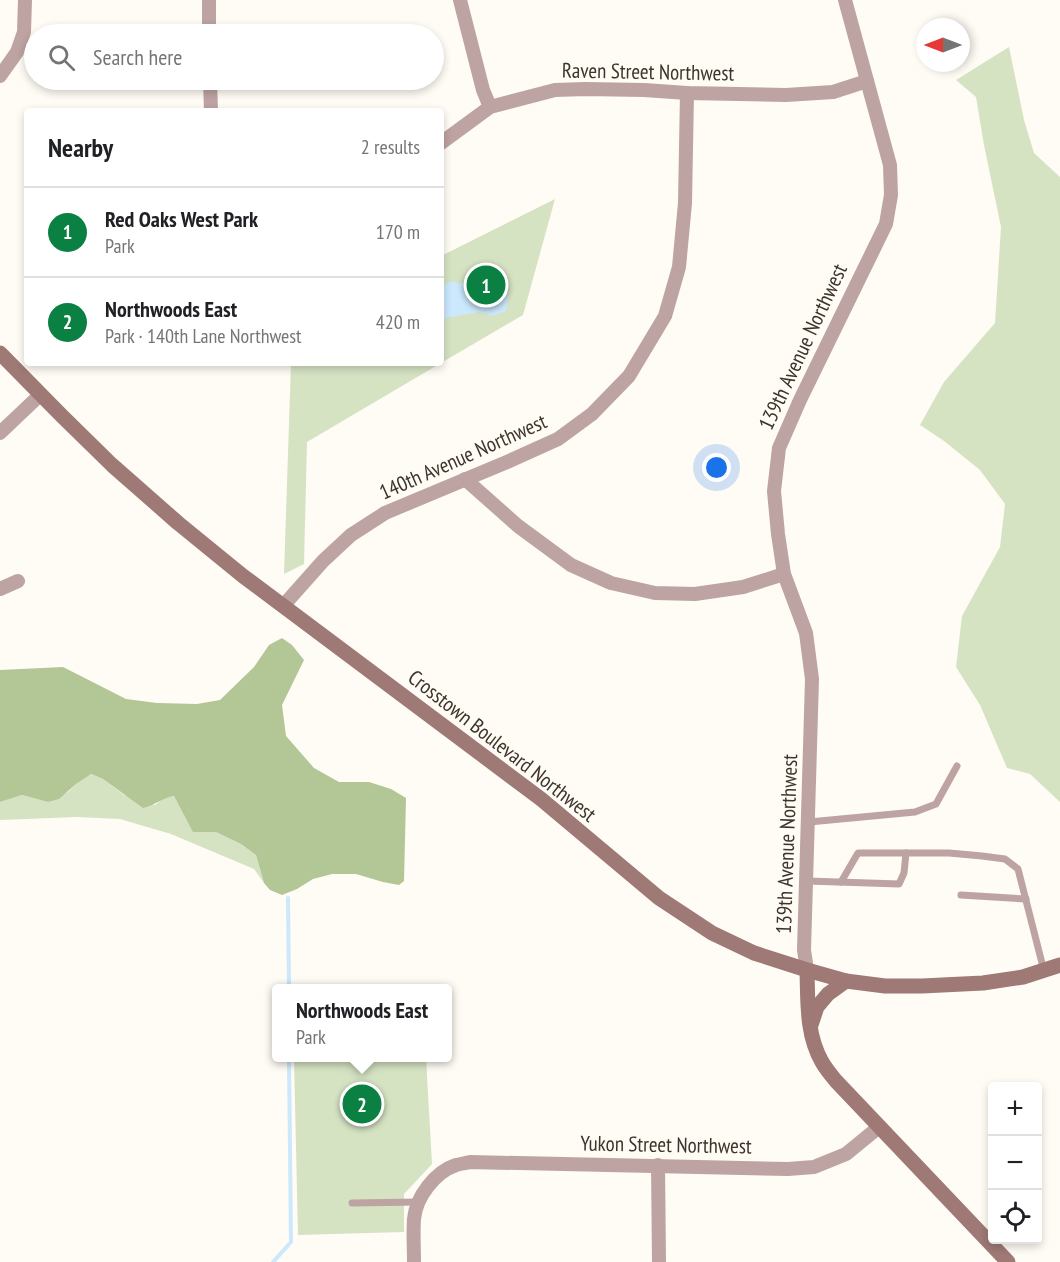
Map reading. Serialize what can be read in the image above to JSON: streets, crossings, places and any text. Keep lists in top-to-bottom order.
{
  "streets": {
    "street": [
      "Raven Street Northwest",
      "139th Avenue Northwest",
      "140th Avenue Northwest",
      "Crosstown Boulevard Northwest",
      "Yukon Street Northwest"
    ]
  },
  "crossings": [
    ["Raven Street Northwest", "139th Avenue Northwest"],
    ["Raven Street Northwest", "140th Avenue Northwest"],
    ["139th Avenue Northwest", "Crosstown Boulevard Northwest"],
    ["140th Avenue Northwest", "Crosstown Boulevard Northwest"]
  ],
  "north": "left",
  "page": {
    "search": "Search here",
    "heading": ["Nearby", "2 results"],
    "list": [
      {
        "mark": "1",
        "name": "Red Oaks West Park",
        "note": "Park",
        "value": "170 m"
      },
      {
        "mark": "2",
        "name": "Northwoods East",
        "note": "Park · 140th Lane Northwest",
        "value": "420 m"
      }
    ],
    "pins": ["1", "2"],
    "popup": ["Northwoods East", "Park"],
    "map_buttons": ["+", "−"]
  }
}
